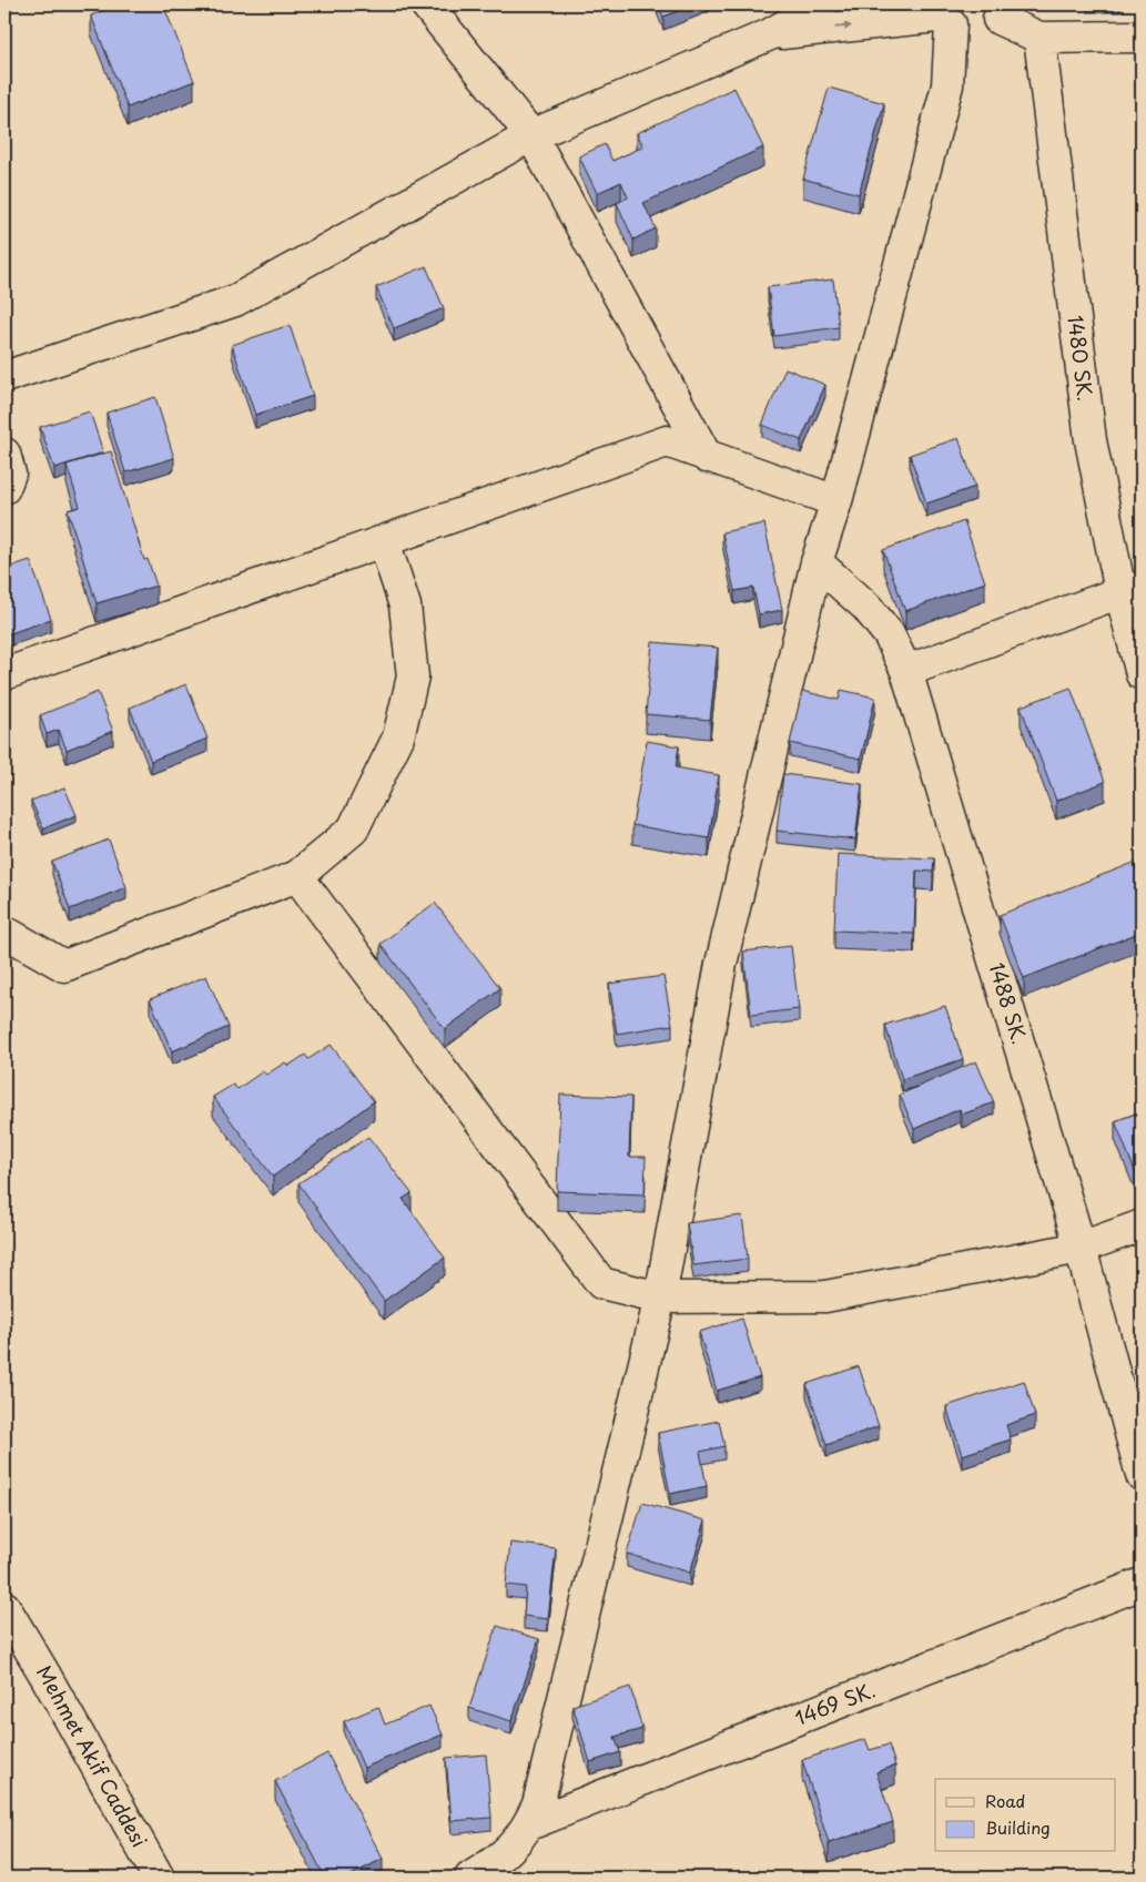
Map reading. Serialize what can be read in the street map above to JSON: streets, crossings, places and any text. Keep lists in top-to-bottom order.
{
  "streets": {
    "street": [
      "1480 SK.",
      "1488 SK.",
      "1469 SK.",
      "Mehmet Akif Caddesi"
    ]
  },
  "legend": ["Road", "Building"]
}
